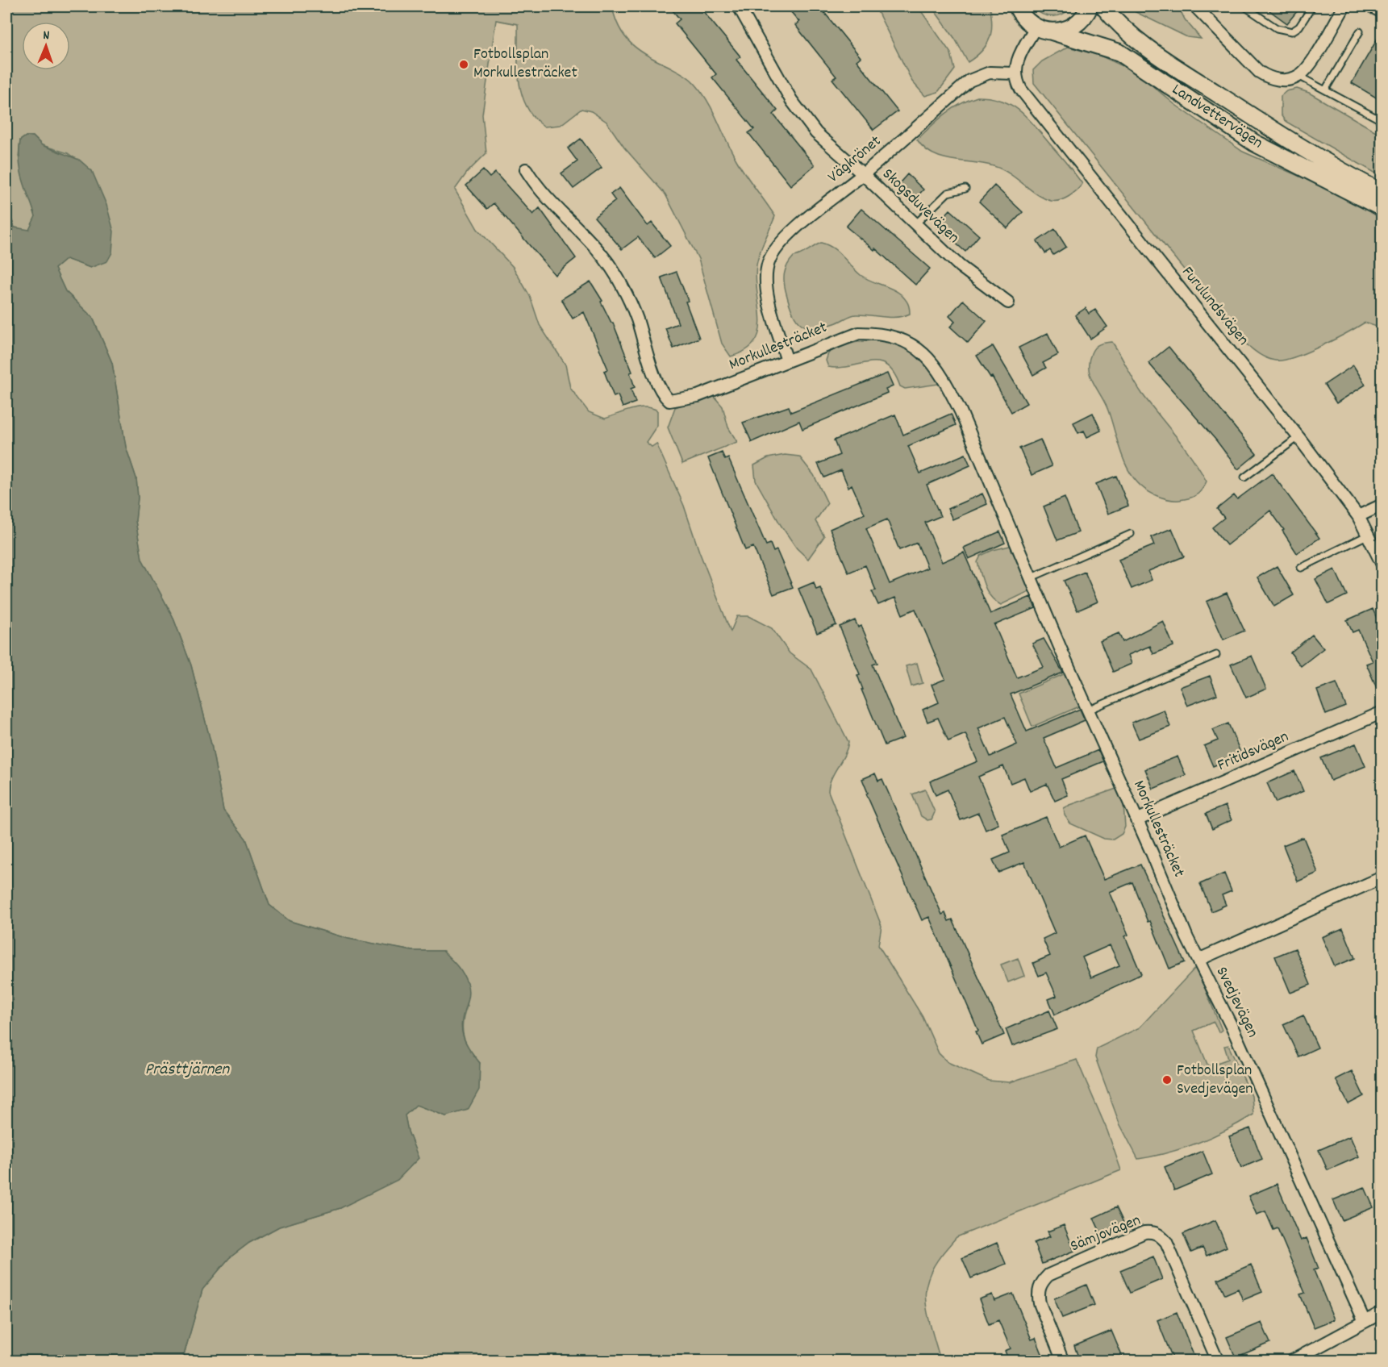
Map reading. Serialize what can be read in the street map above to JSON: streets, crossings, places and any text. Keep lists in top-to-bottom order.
{
  "streets": {
    "street": [
      "Landvettervägen",
      "Vägkrönet",
      "Skogsduvevägen",
      "Furulundsvägen",
      "Morkullesträcket",
      "Fritidsvägen",
      "Svedjevägen",
      "Sämjovägen"
    ]
  },
  "crossings": [
    ["Vägkrönet", "Skogsduvevägen"],
    ["Vägkrönet", "Furulundsvägen"],
    ["Vägkrönet", "Morkullesträcket"],
    ["Morkullesträcket", "Fritidsvägen"],
    ["Morkullesträcket", "Svedjevägen"]
  ],
  "water": ["Prästtjärnen"],
  "places": ["Fotbollsplan Morkullesträcket", "Fotbollsplan Svedjevägen"],
  "north": "top"
}
